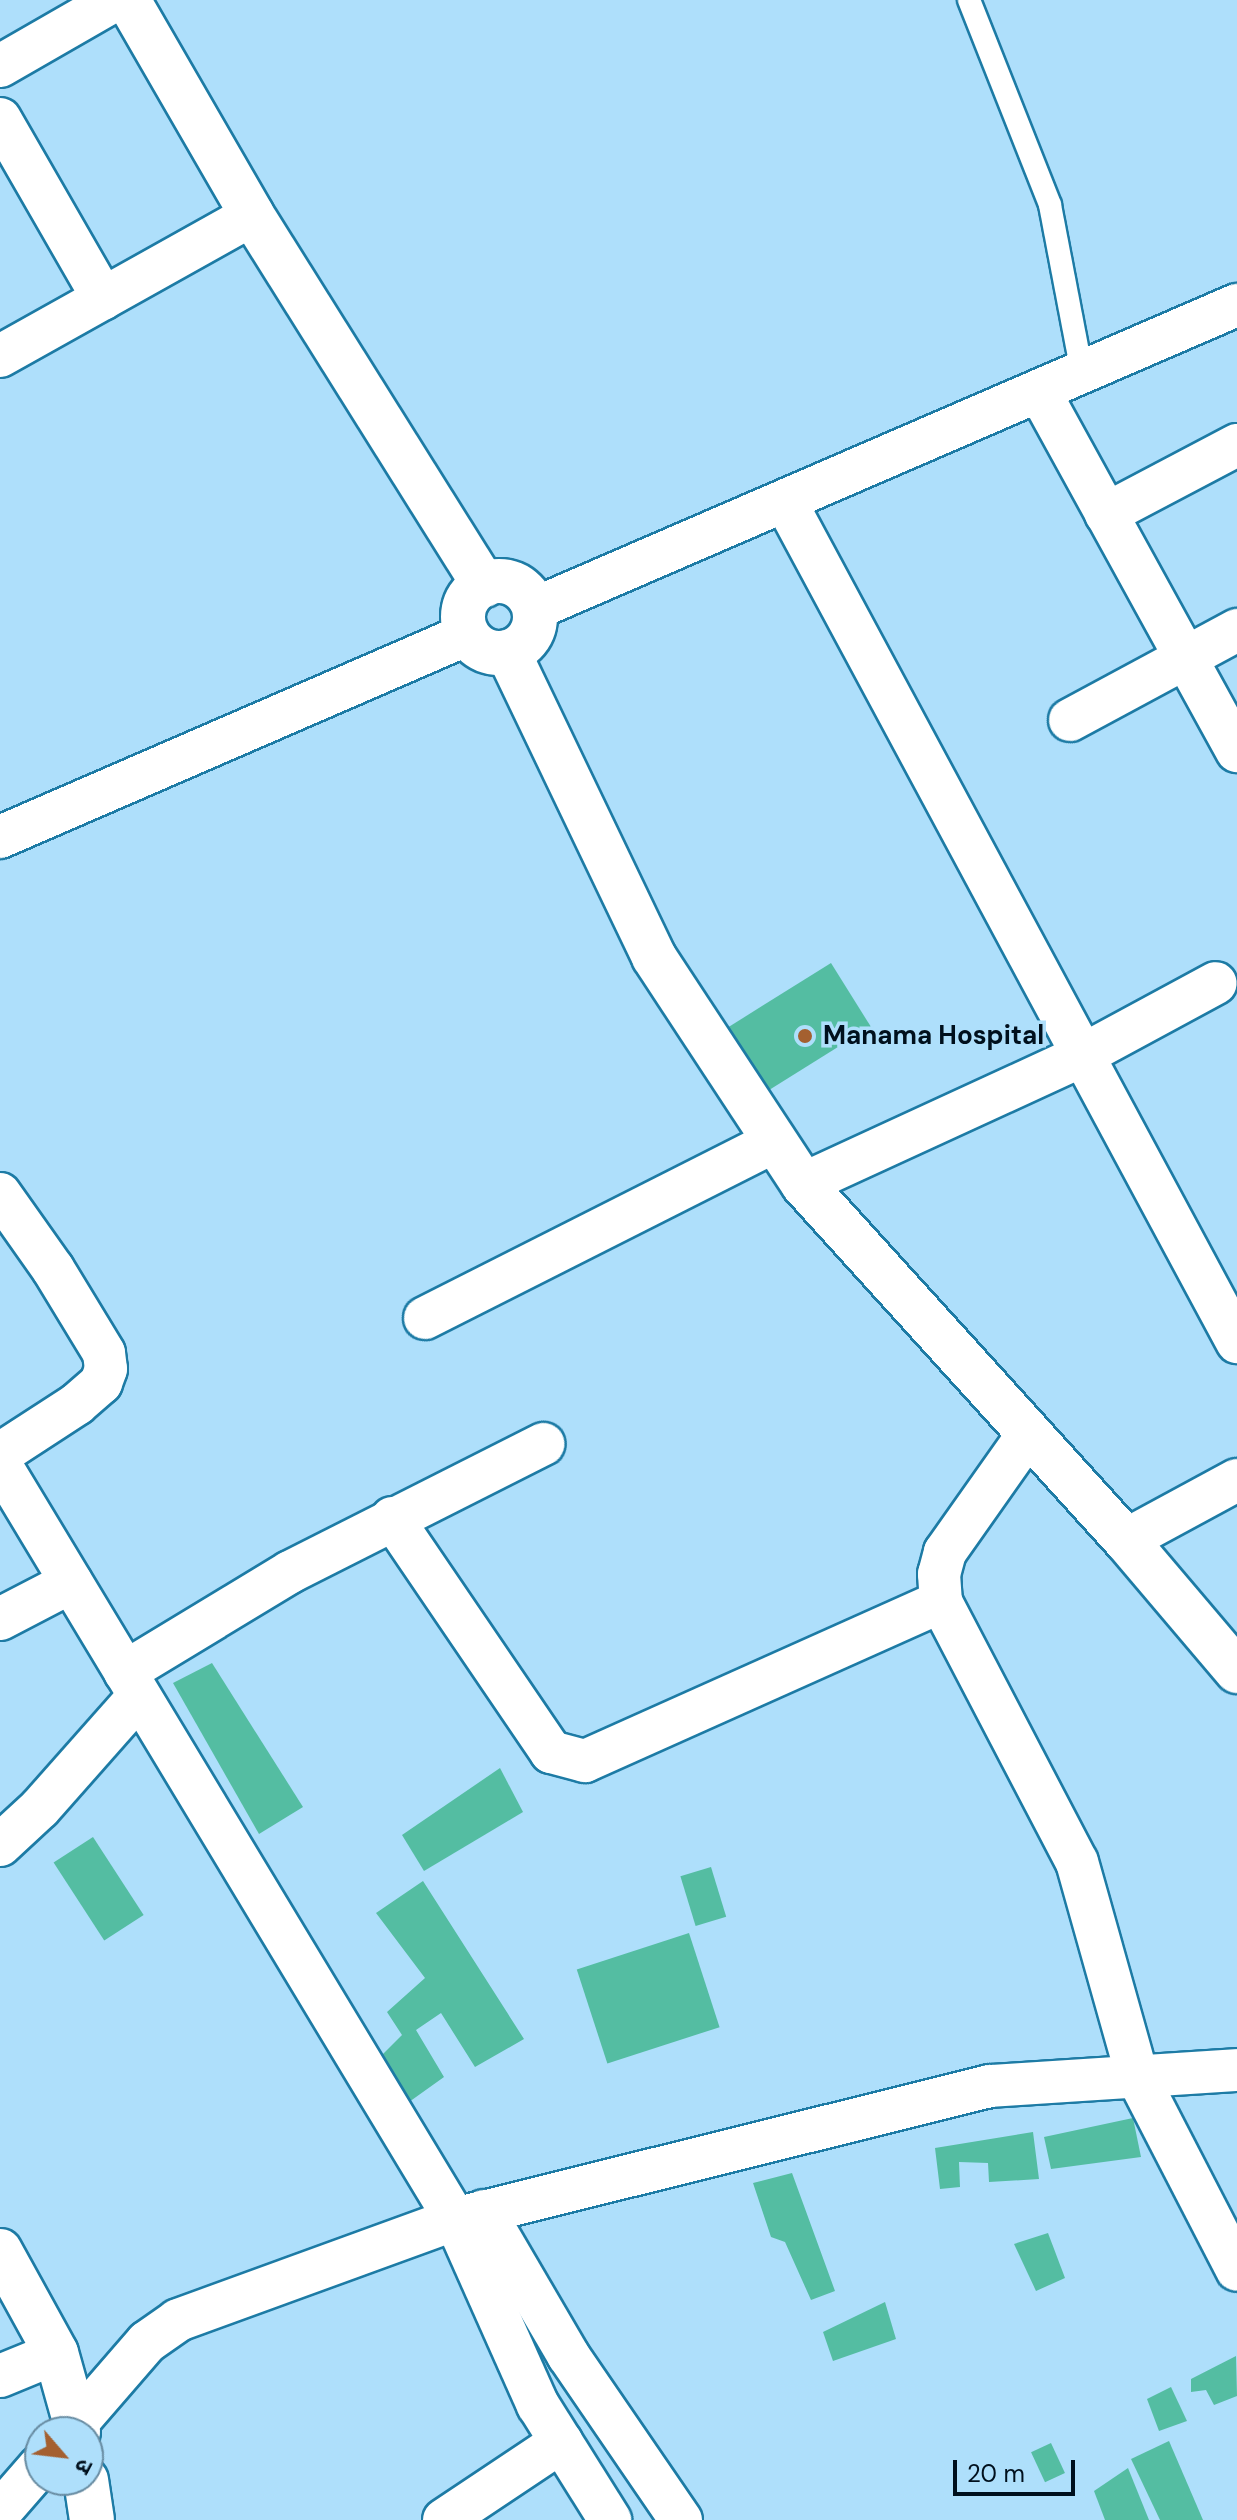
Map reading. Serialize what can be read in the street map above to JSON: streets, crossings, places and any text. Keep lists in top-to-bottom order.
{
  "places": ["Manama Hospital"],
  "scale_bar": "20 m",
  "north": "bottom right"
}
